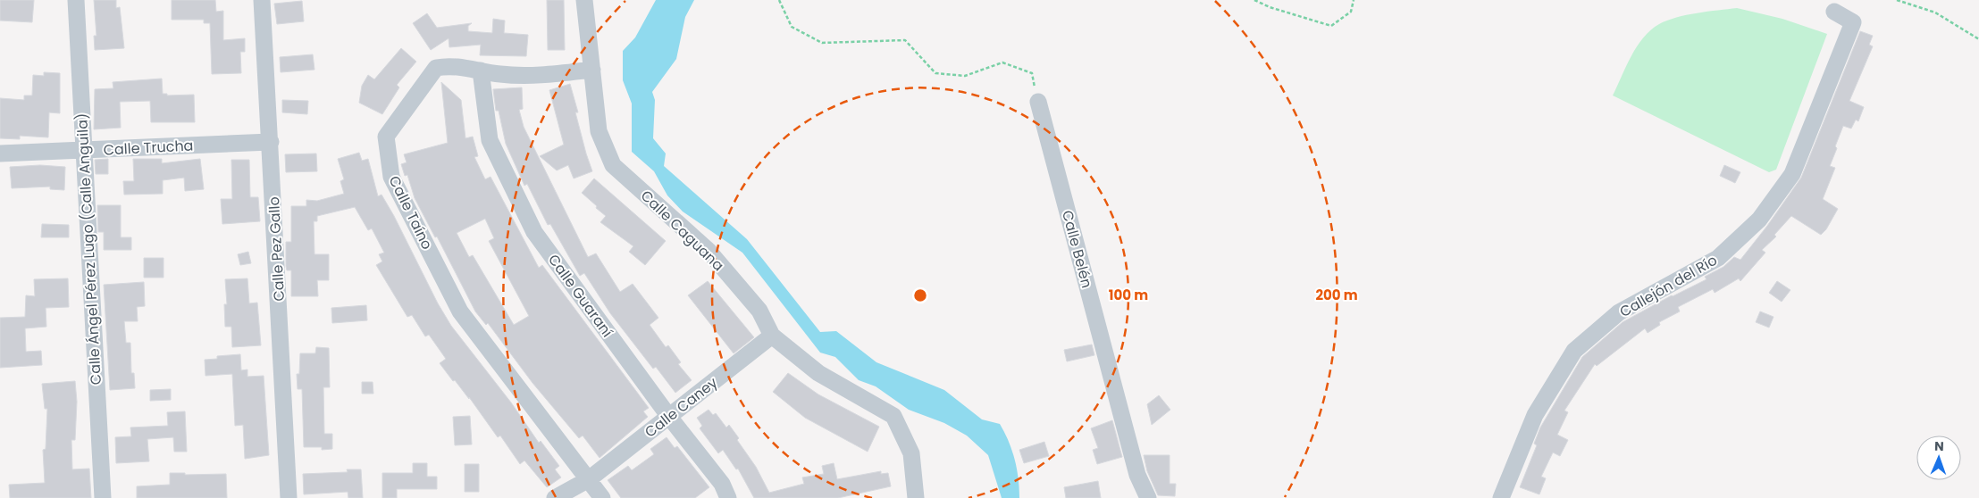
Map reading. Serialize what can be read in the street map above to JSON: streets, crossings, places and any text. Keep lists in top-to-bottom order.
{
  "streets": {
    "street": [
      "Calle Trucha",
      "Calle Taíno",
      "Calle Caguana",
      "Calle Ángel Pérez Lugo (Calle Anguila)",
      "Calle Pez Gallo",
      "Calle Belén",
      "Callejón del Río",
      "Calle Guaraní",
      "Calle Caney"
    ]
  },
  "crossings": [
    ["Calle Trucha", "Calle Ángel Pérez Lugo (Calle Anguila)"],
    ["Calle Trucha", "Calle Pez Gallo"],
    ["Calle Taíno", "Calle Caguana"],
    ["Calle Taíno", "Calle Guaraní"],
    ["Calle Taíno", "Calle Caney"],
    ["Calle Caguana", "Calle Caney"],
    ["Calle Guaraní", "Calle Caney"]
  ],
  "north": "top",
  "rings": ["100 m", "200 m"]
}
